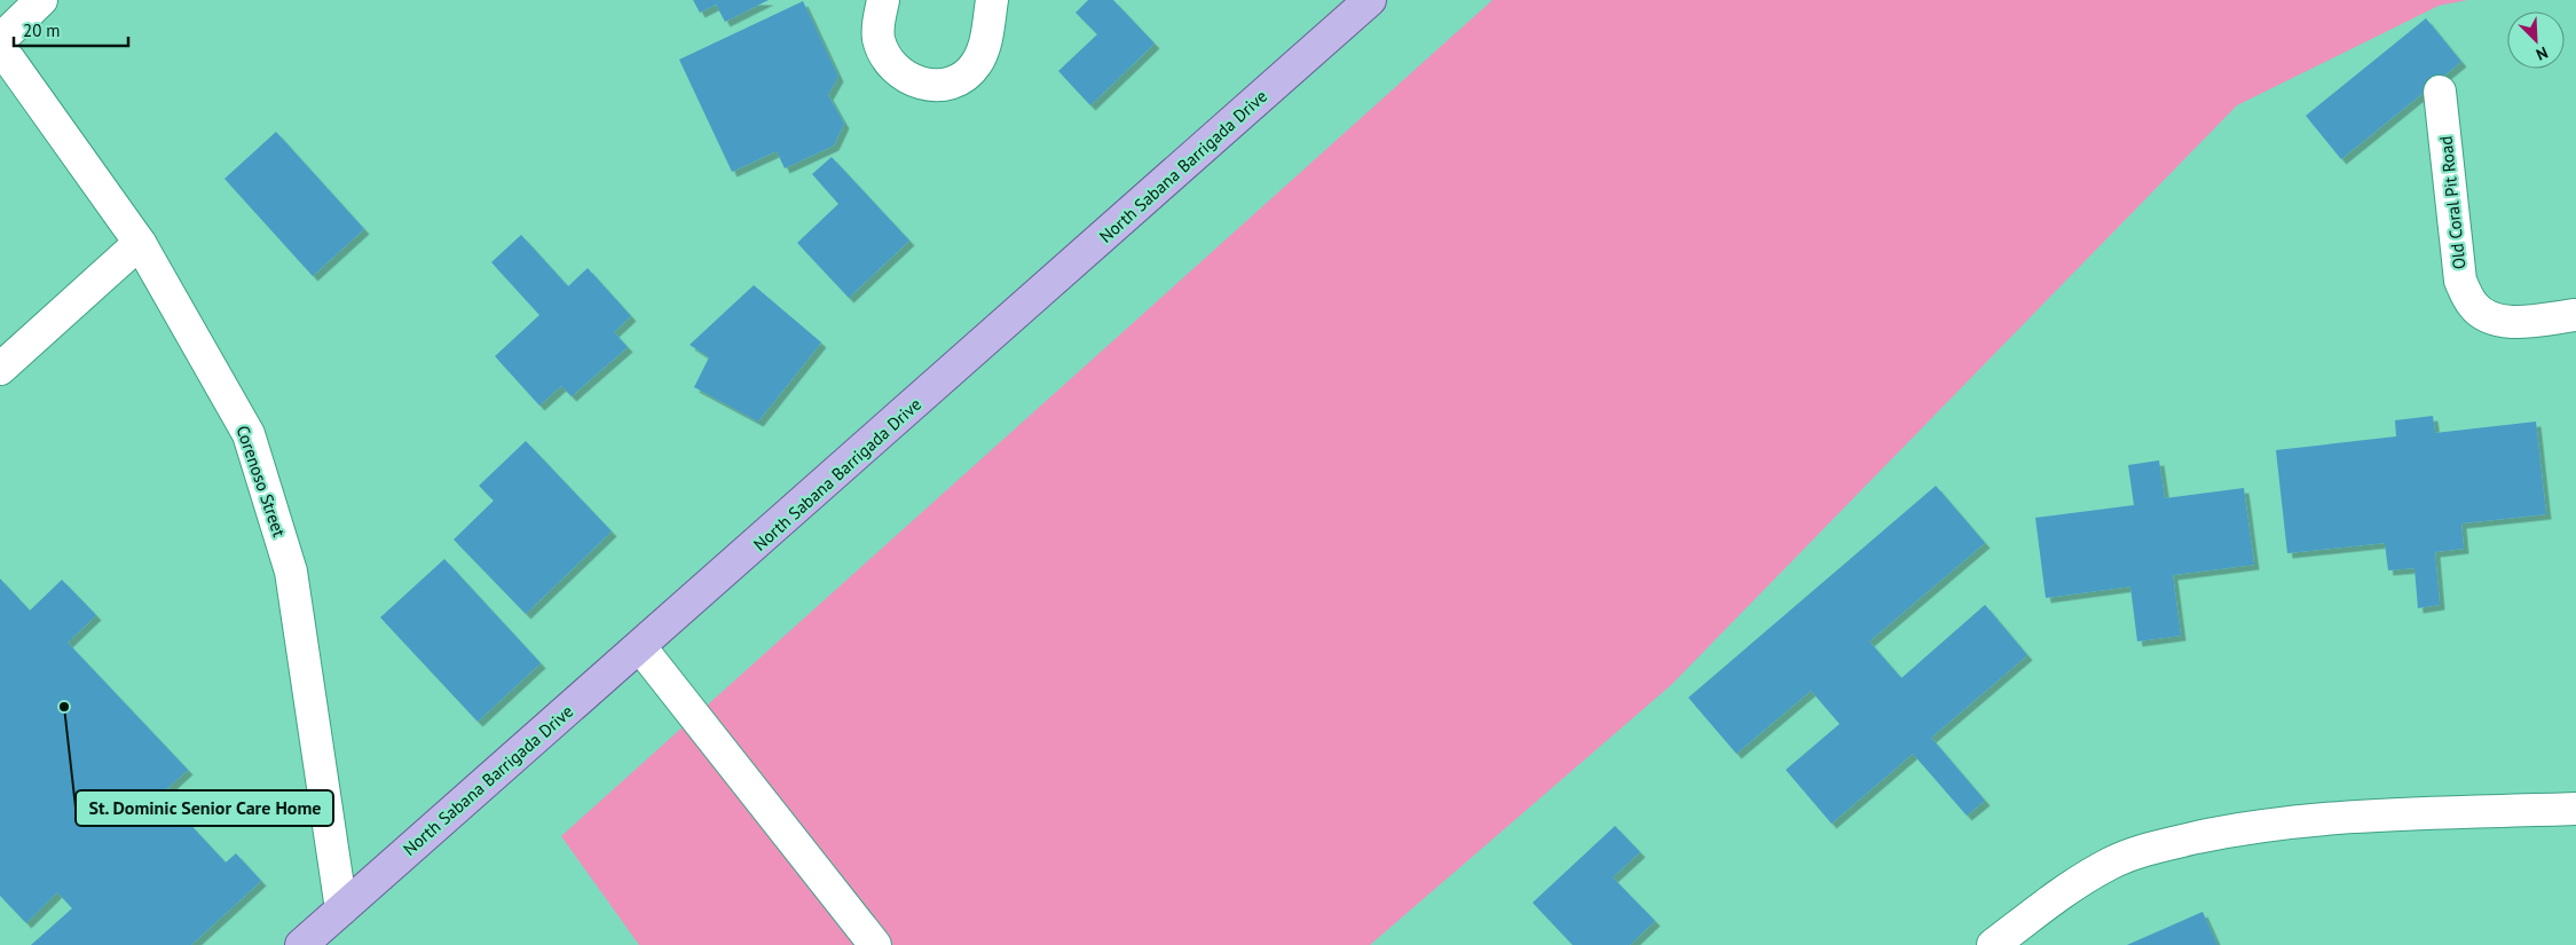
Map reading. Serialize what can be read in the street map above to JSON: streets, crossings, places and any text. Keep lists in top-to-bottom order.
{
  "streets": {
    "main road": ["North Sabana Barrigada Drive"],
    "street": ["Old Coral Pit Road", "Corenoso Street"]
  },
  "crossings": [
    ["North Sabana Barrigada Drive", "Corenoso Street"]
  ],
  "places": ["St. Dominic Senior Care Home"],
  "scale_bar": "20 m",
  "north": "bottom right"
}
